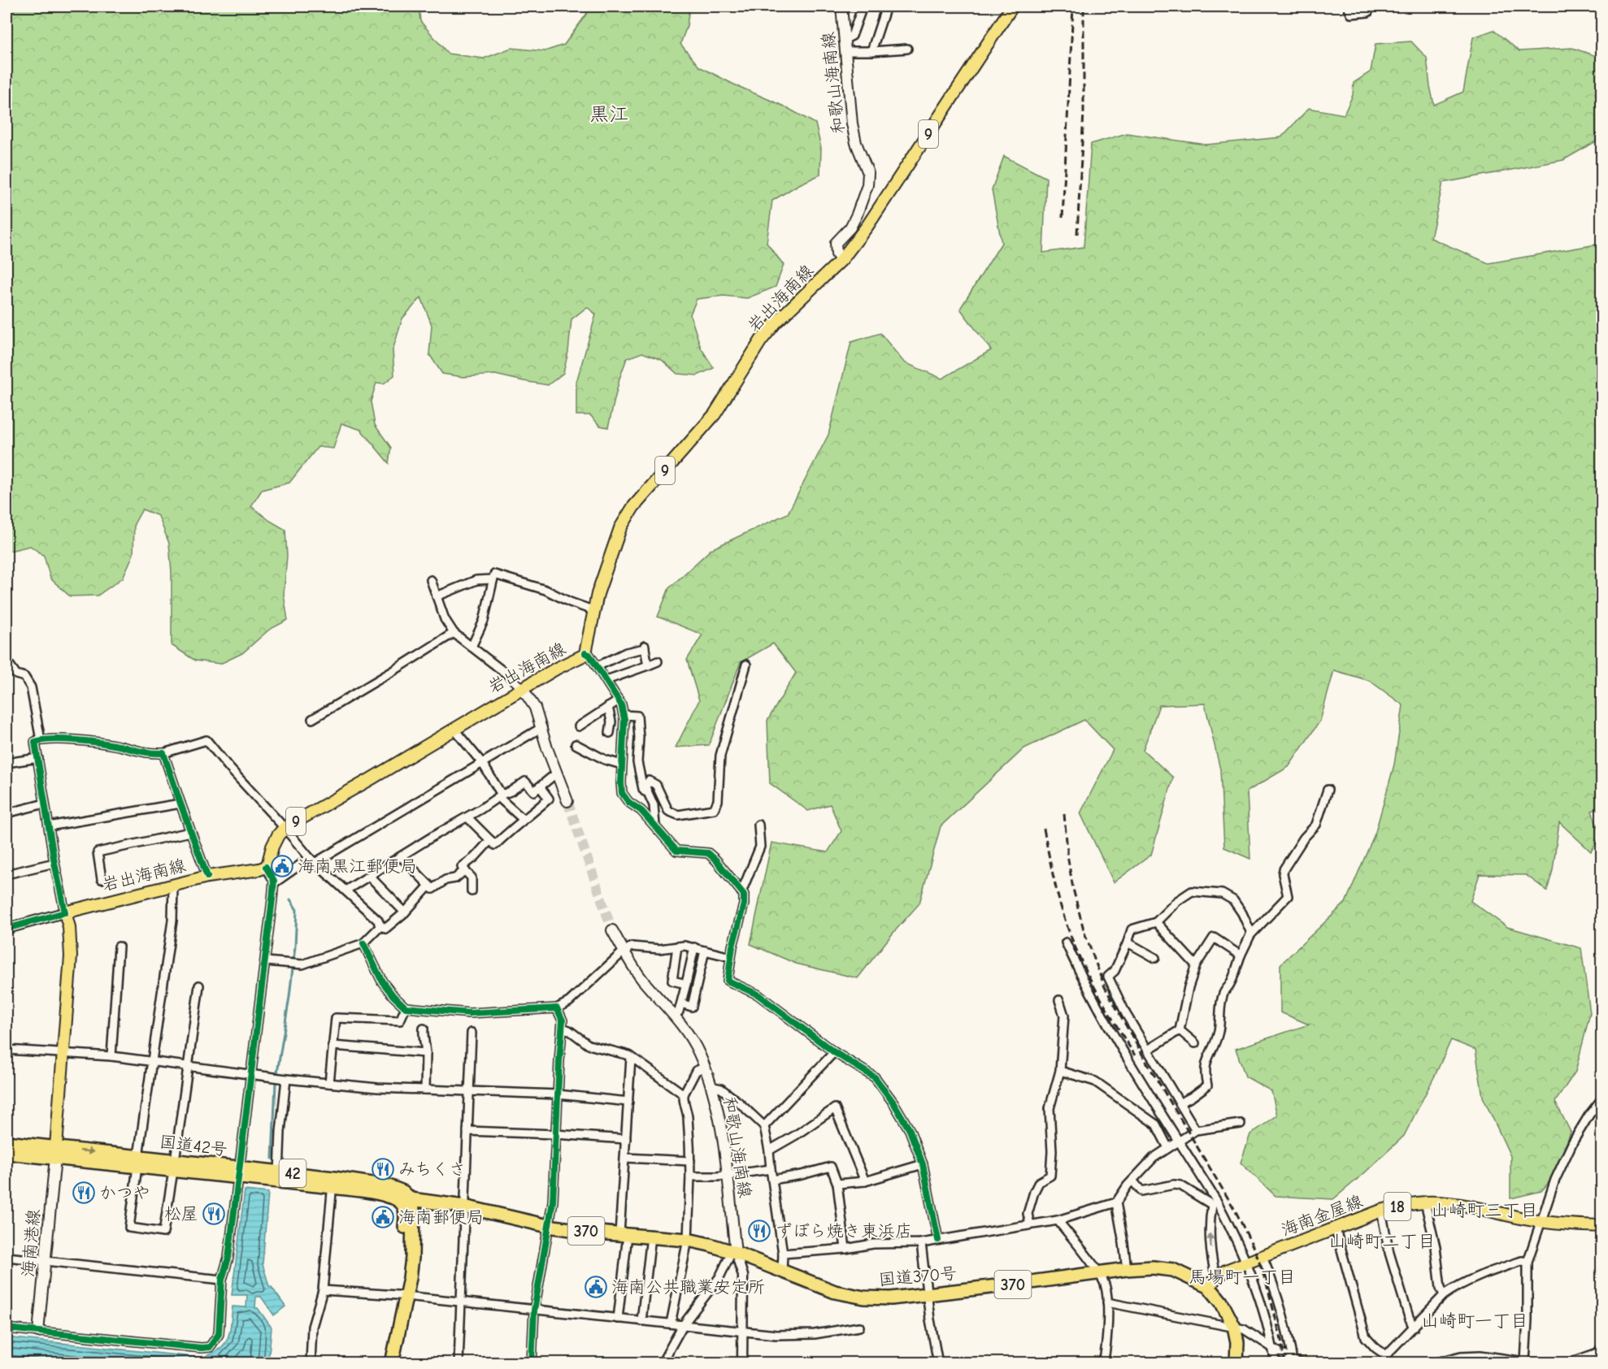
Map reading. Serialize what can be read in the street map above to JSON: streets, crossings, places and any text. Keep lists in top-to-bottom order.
{
  "streets": {
    "highway": [
      "国道42号",
      "42",
      "370",
      "国道370号"
    ],
    "main road": [
      "和歌山海南線",
      "9",
      "岩出海南線",
      "18",
      "海南金屋線",
      "海南港線"
    ]
  },
  "crossings": [
    ["和歌山海南線", "岩出海南線"],
    ["和歌山海南線", "国道370号"],
    ["国道42号", "海南港線"],
    ["国道42号", "国道370号"],
    ["海南金屋線", "国道370号"]
  ],
  "districts": [
    "黒江",
    "山崎町三丁目",
    "山崎町二丁目",
    "馬場町一丁目",
    "山崎町一丁目"
  ],
  "places": {
    "public building": ["海南黒江郵便局", "海南郵便局", "海南公共職業安定所"],
    "restaurant": [
      "みちくさ",
      "かつや",
      "松屋",
      "ずぼら焼き東浜店"
    ]
  }
}
